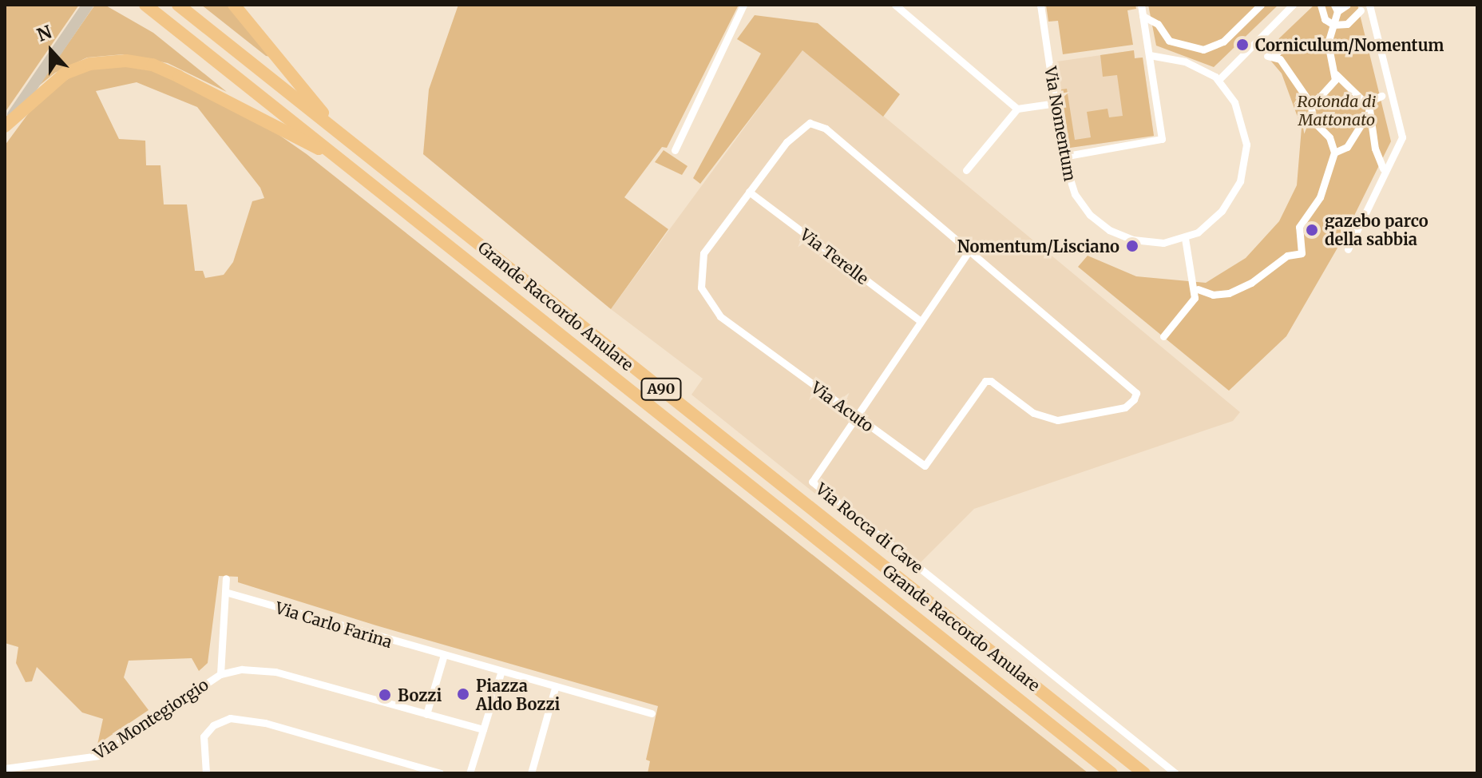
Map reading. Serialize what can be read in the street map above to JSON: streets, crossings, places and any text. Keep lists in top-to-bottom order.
{
  "streets": {
    "highway": ["Grande Raccordo Anulare", "A90"],
    "street": [
      "Via Nomentum",
      "Via Terelle",
      "Via Acuto",
      "Via Rocca di Cave",
      "Via Carlo Farina",
      "Via Montegiorgio"
    ]
  },
  "crossings": [
    ["Via Terelle", "Via Acuto"],
    ["Via Terelle", "Via Rocca di Cave"],
    ["Via Acuto", "Via Rocca di Cave"]
  ],
  "parks": ["Rotonda di Mattonato"],
  "places": [
    "Corniculum/Nomentum",
    "gazebo parco della sabbia",
    "Nomentum/Lisciano",
    "Piazza Aldo Bozzi",
    "Bozzi"
  ],
  "north": "top"
}
